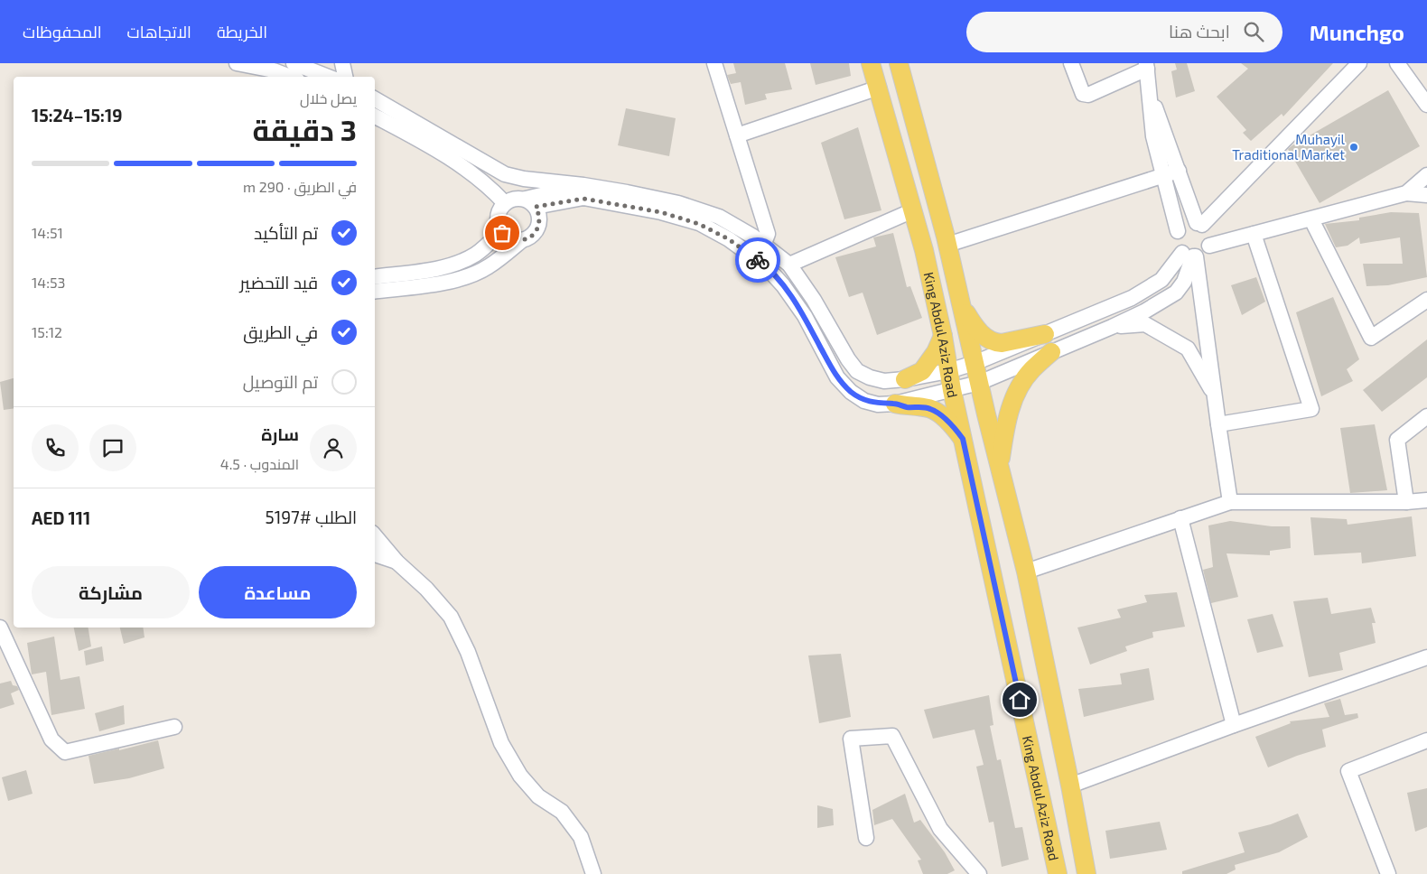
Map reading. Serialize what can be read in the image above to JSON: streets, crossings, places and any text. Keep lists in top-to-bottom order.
{
  "streets": {
    "main road": ["King Abdul Aziz Road"]
  },
  "places": ["Muhayil Traditional Market"],
  "page": {
    "header": "Munchgo",
    "search": "ابحث هنا",
    "nav": ["الخريطة", "الاتجاهات", "المحفوظات"],
    "heading": ["3 دقيقة", "يصل خلال", "15:19–15:24"],
    "panel": [
      "سارة",
      "المندوب · 4.5",
      "الطلب #5197",
      "AED 111"
    ],
    "bar": "في الطريق · 290 m",
    "list": [
      ["تم التأكيد", "14:51"],
      ["قيد التحضير", "14:53"],
      ["في الطريق", "15:12"],
      "تم التوصيل"
    ],
    "buttons": ["مساعدة", "مشاركة"]
  }
}
